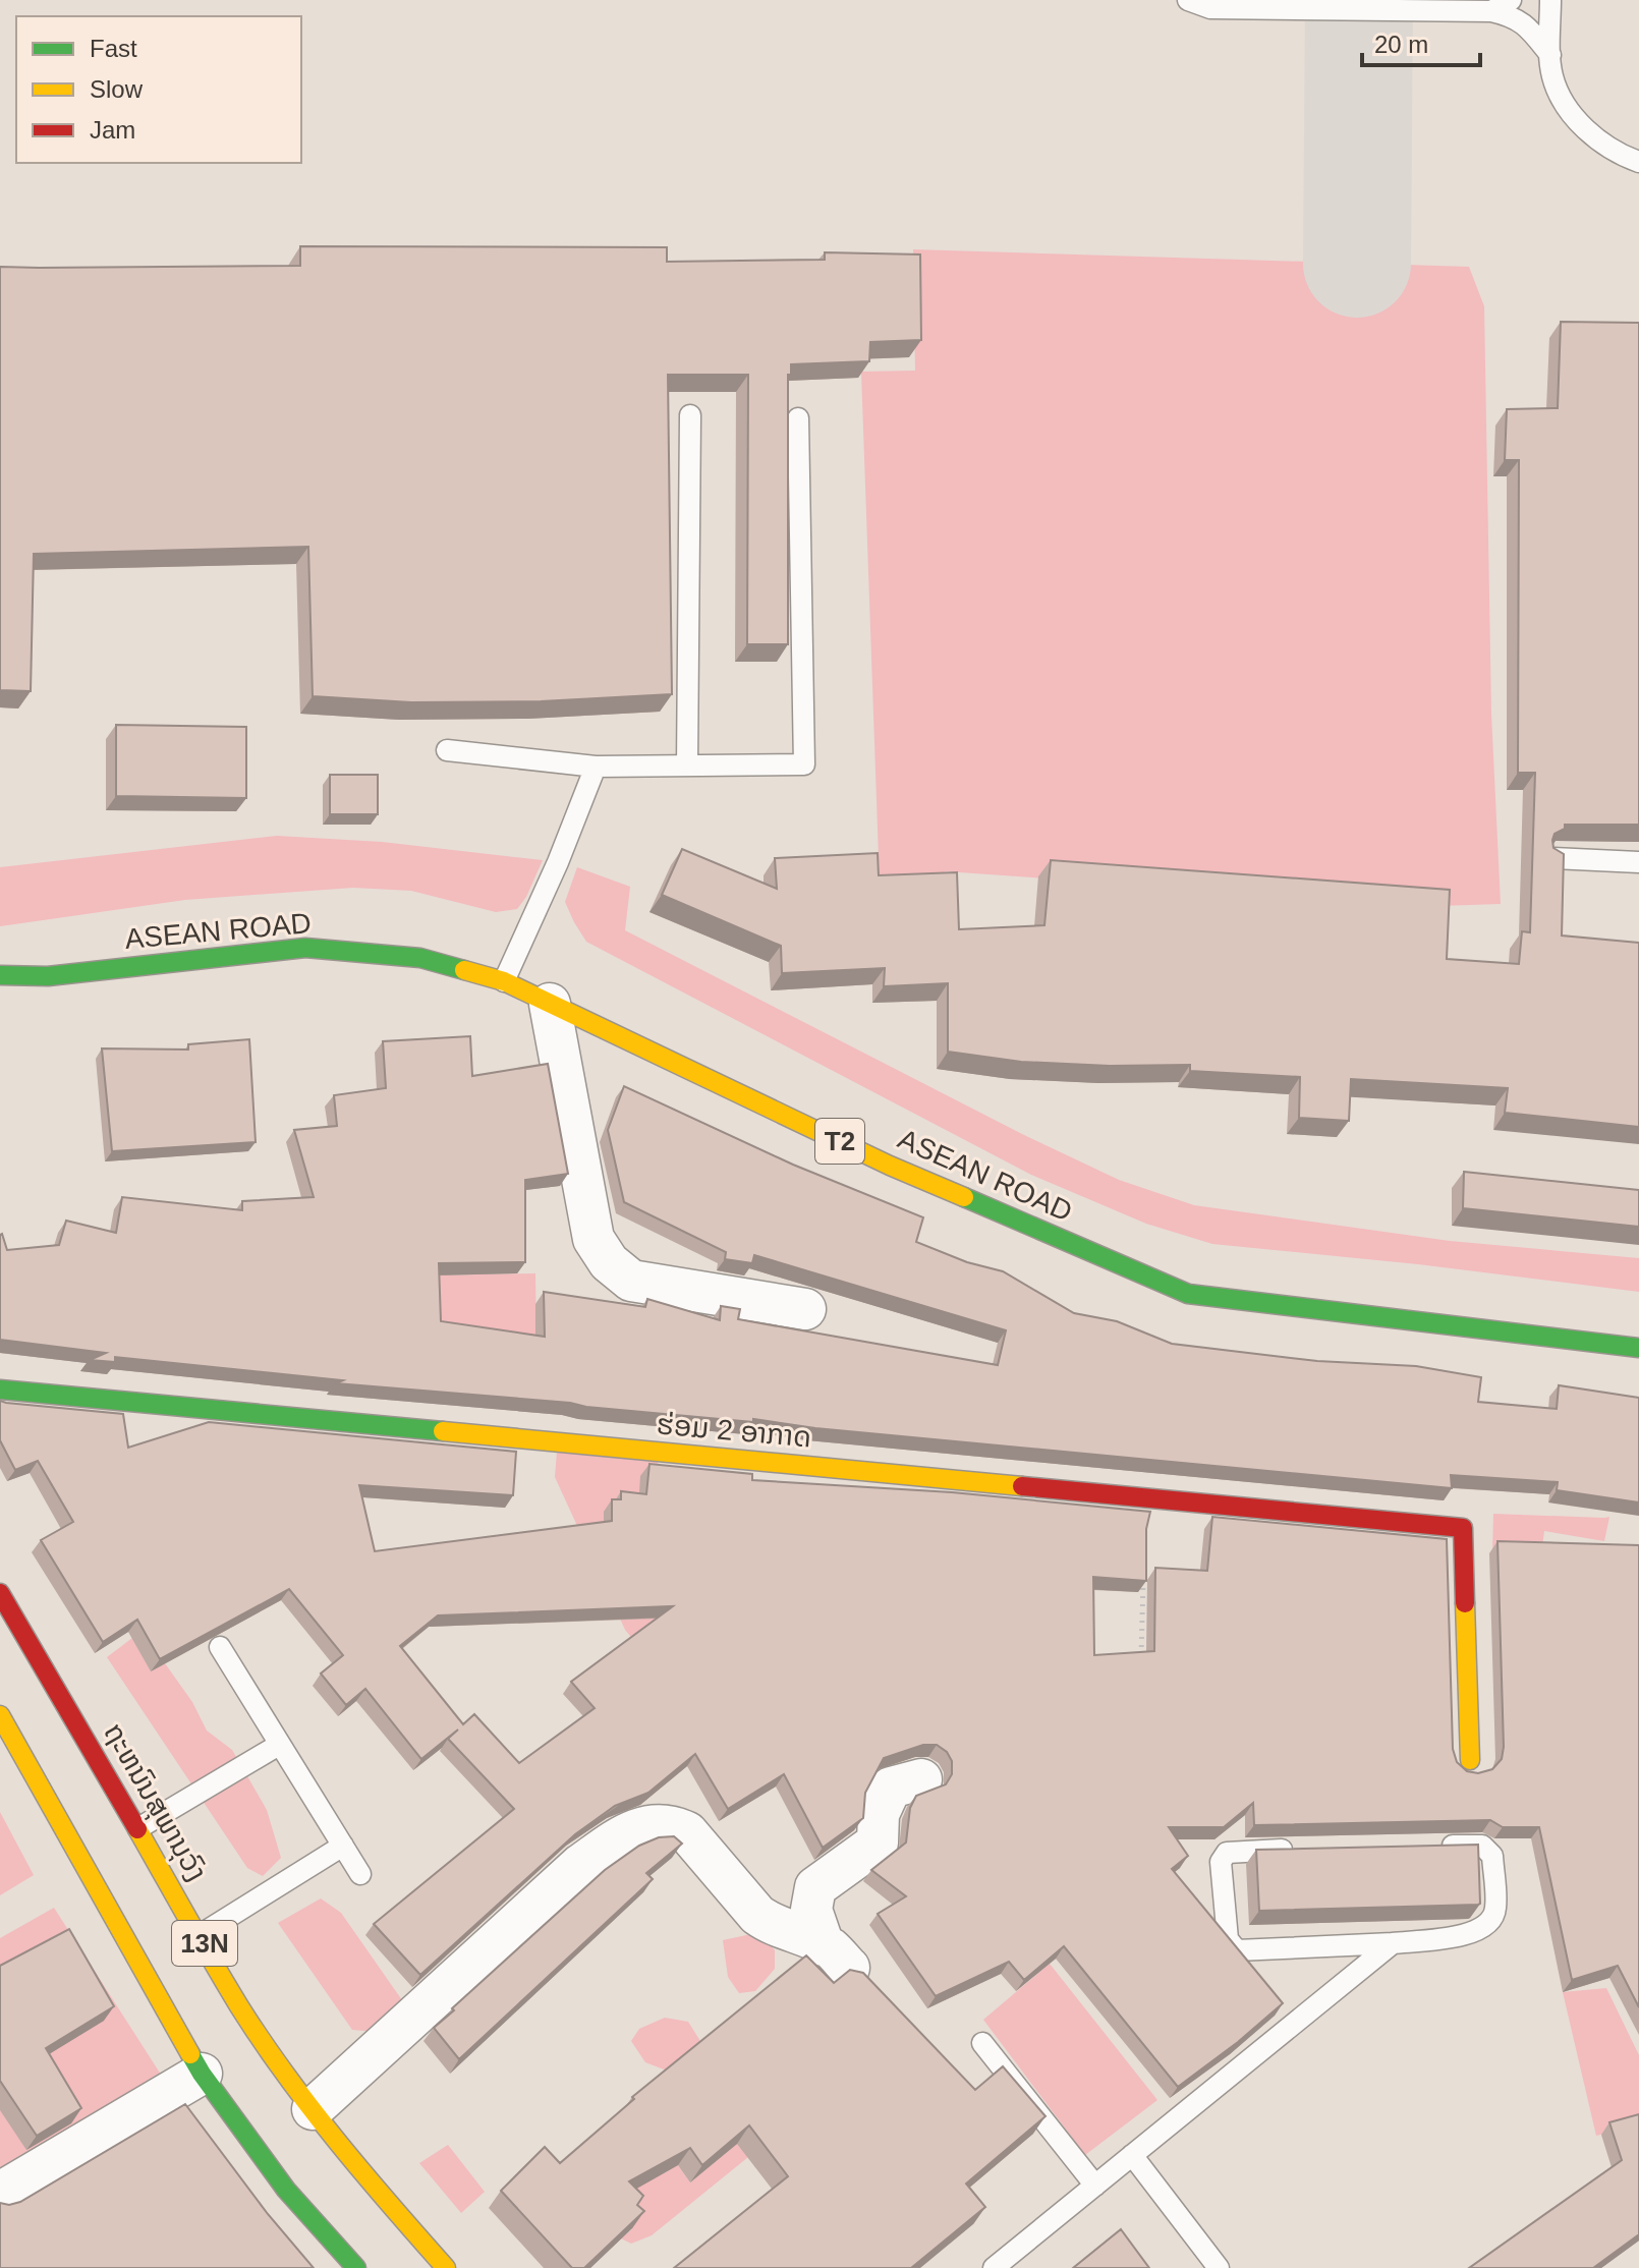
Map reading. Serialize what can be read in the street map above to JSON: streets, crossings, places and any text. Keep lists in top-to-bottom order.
{
  "streets": {
    "main road": [
      "ASEAN ROAD",
      "T2",
      "ຮ່ອມ 2 ອາກາດ",
      "ຖະຫນົນສຸພານຸວົງ",
      "13N"
    ]
  },
  "legend": ["Fast", "Slow", "Jam"],
  "scale_bar": "20 m"
}
